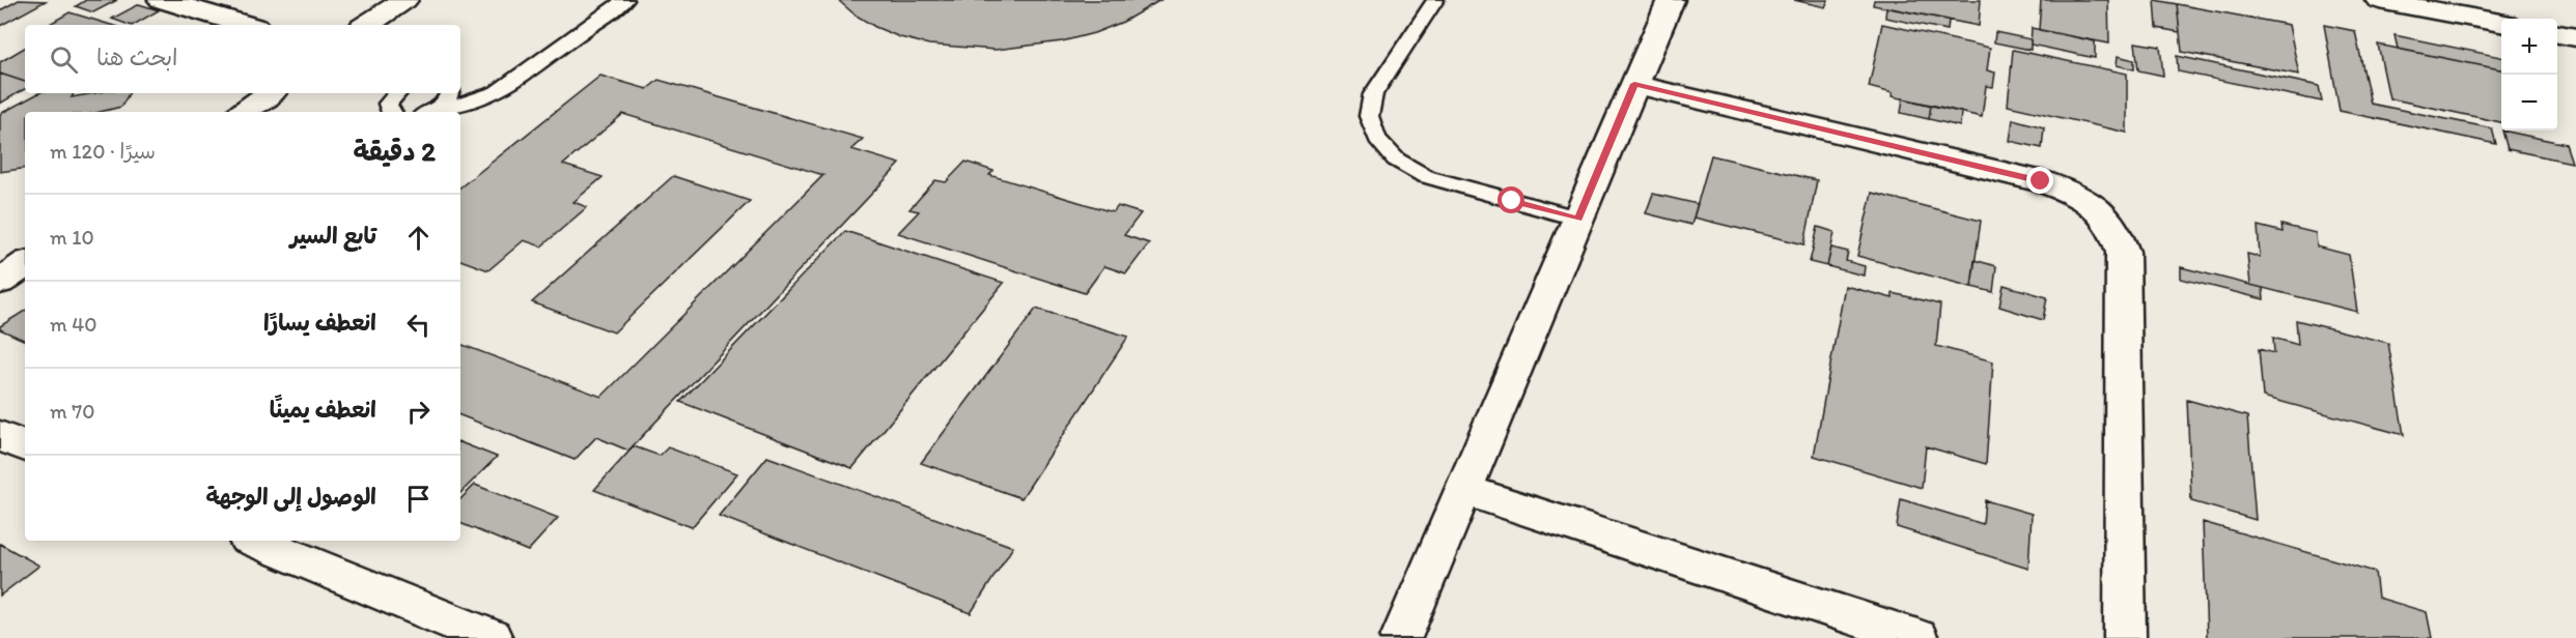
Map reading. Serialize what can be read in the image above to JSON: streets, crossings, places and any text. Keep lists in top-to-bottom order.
{
  "page": {
    "map_buttons": ["+", "−"],
    "search": "ابحث هنا",
    "heading": ["2 دقيقة", "سيرًا · 120 m"],
    "list": [
      ["تابع السير", "10 m"],
      ["انعطف يسارًا", "40 m"],
      ["انعطف يمينًا", "70 m"],
      "الوصول إلى الوجهة"
    ]
  }
}
